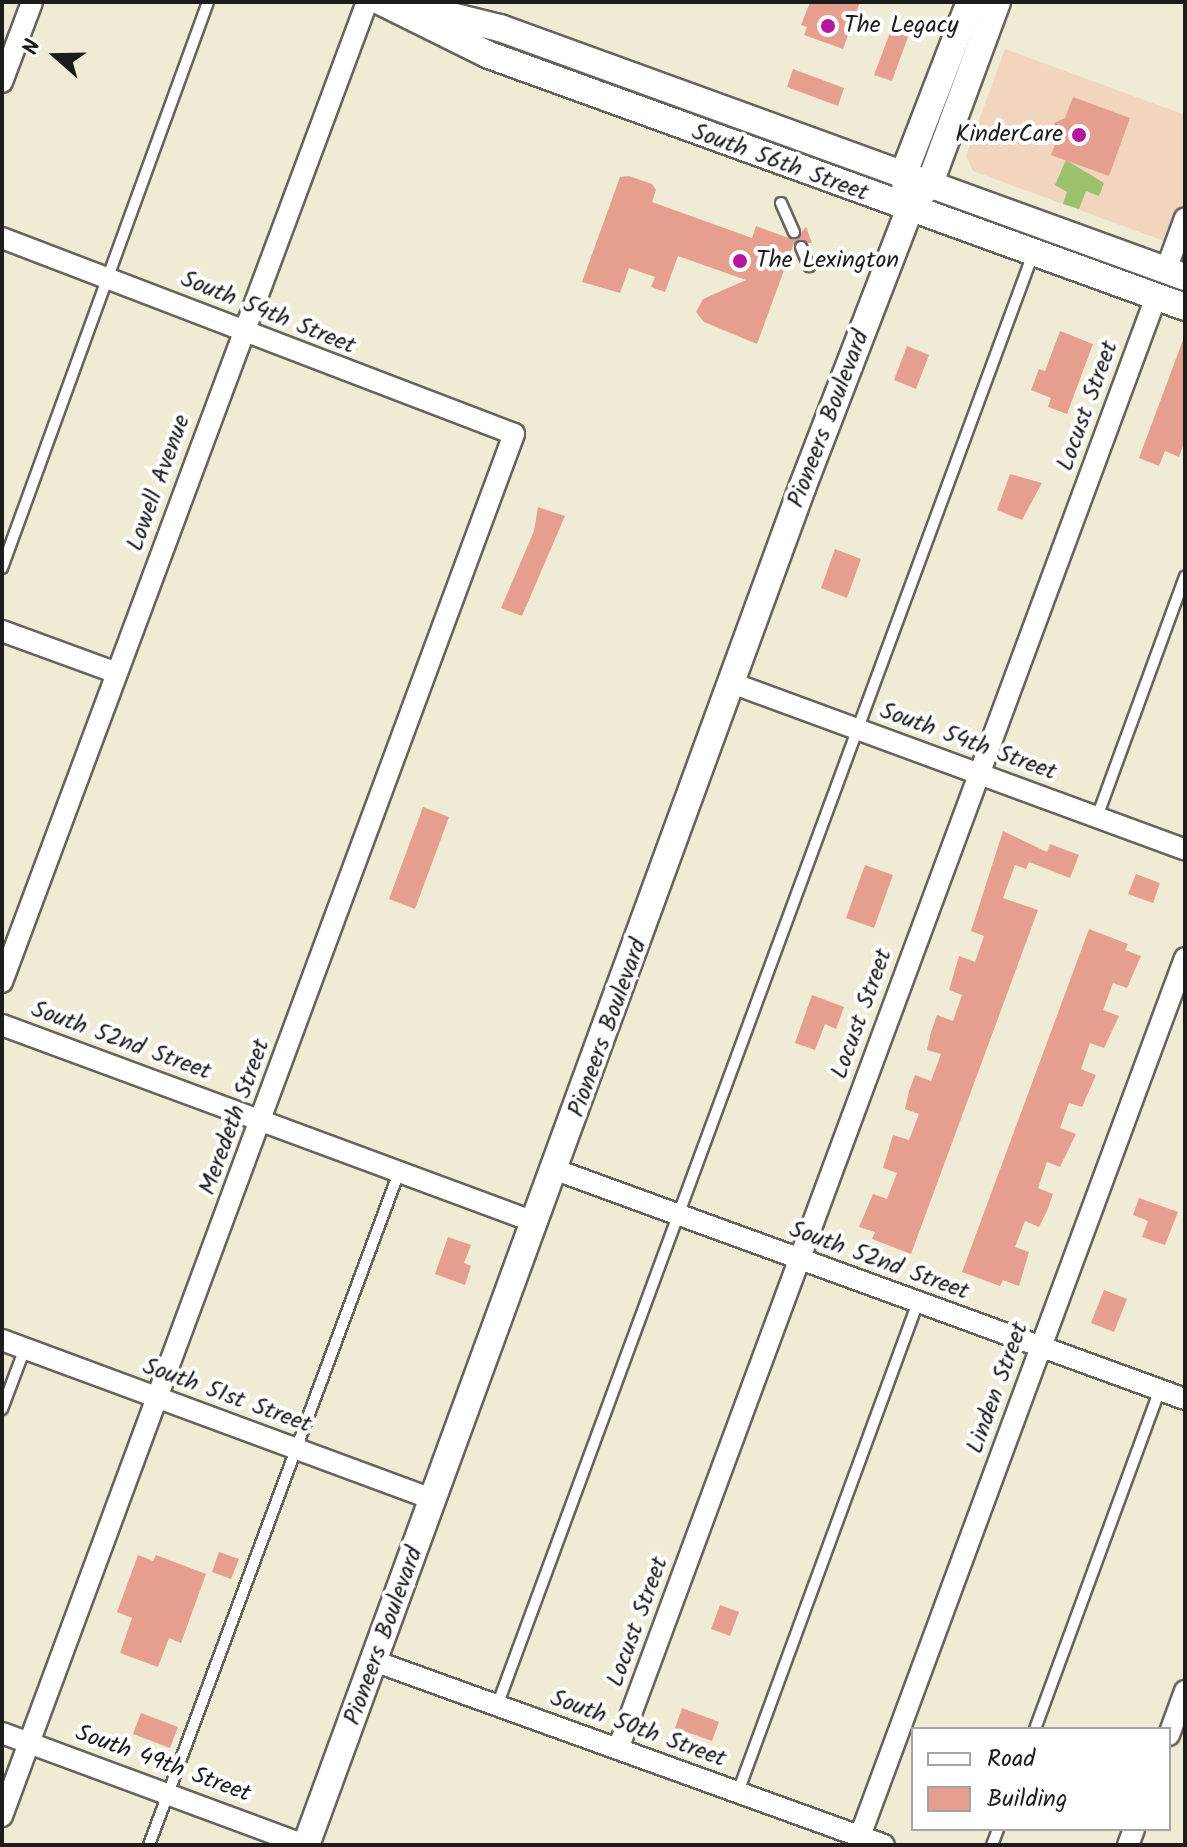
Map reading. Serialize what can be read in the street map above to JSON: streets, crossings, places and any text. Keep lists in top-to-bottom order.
{
  "streets": {
    "main road": ["South 56th Street", "Pioneers Boulevard"],
    "street": [
      "South 54th Street",
      "Locust Street",
      "Lowell Avenue",
      "South 52nd Street",
      "Meredeth Street",
      "Linden Street",
      "South 51st Street",
      "South 50th Street",
      "South 49th Street"
    ]
  },
  "crossings": [
    ["South 56th Street", "Locust Street"],
    ["South 56th Street", "Pioneers Boulevard"],
    ["South 54th Street", "Locust Street"],
    ["South 54th Street", "Pioneers Boulevard"],
    ["South 54th Street", "Lowell Avenue"],
    ["South 54th Street", "Meredeth Street"],
    ["Locust Street", "South 52nd Street"],
    ["Locust Street", "South 50th Street"],
    ["Pioneers Boulevard", "South 52nd Street"],
    ["Pioneers Boulevard", "South 51st Street"],
    ["Pioneers Boulevard", "South 50th Street"],
    ["Pioneers Boulevard", "South 49th Street"],
    ["South 52nd Street", "Meredeth Street"],
    ["South 52nd Street", "Linden Street"],
    ["Meredeth Street", "South 51st Street"],
    ["Meredeth Street", "South 49th Street"],
    ["Linden Street", "South 50th Street"]
  ],
  "places": ["The Legacy", "KinderCare", "The Lexington"],
  "legend": ["Road", "Building"],
  "north": "left"
}
